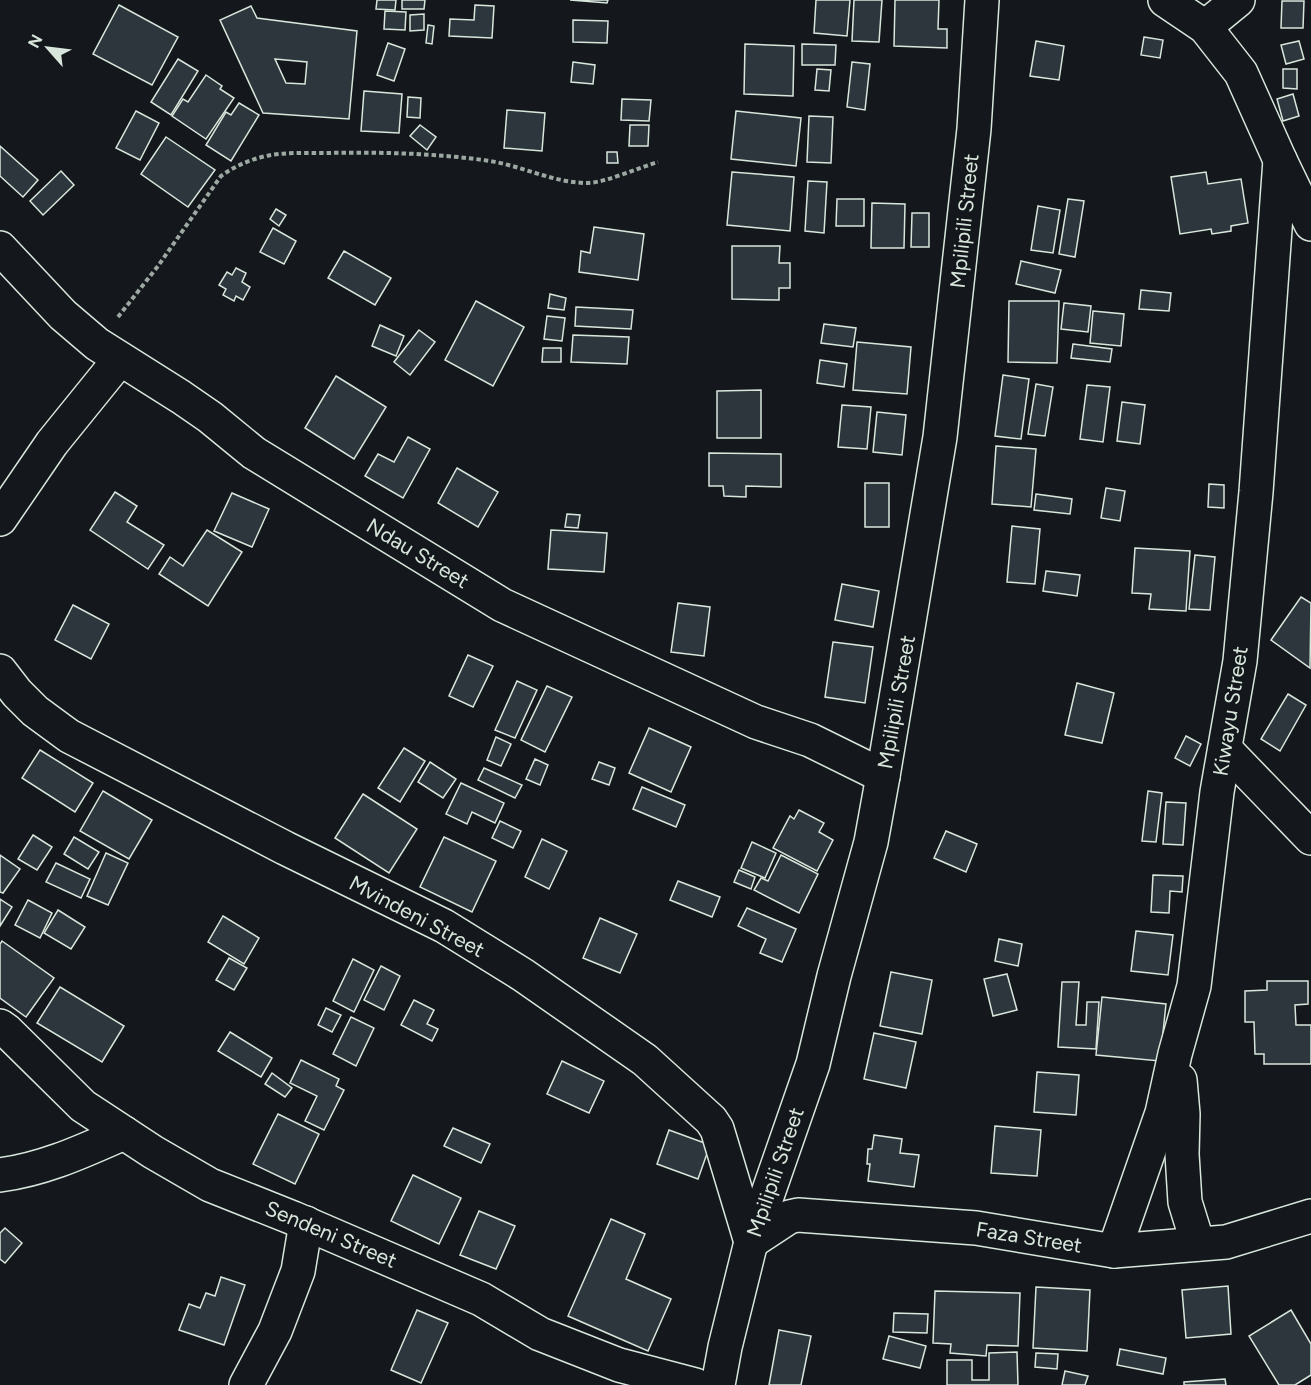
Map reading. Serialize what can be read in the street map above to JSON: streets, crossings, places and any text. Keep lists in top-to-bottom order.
{
  "streets": {
    "street": [
      "Mpilipili Street",
      "Ndau Street",
      "Kiwayu Street",
      "Mvindeni Street",
      "Sendeni Street",
      "Faza Street"
    ]
  },
  "crossings": [
    ["Mpilipili Street", "Ndau Street"],
    ["Mpilipili Street", "Mvindeni Street"],
    ["Mpilipili Street", "Faza Street"],
    ["Kiwayu Street", "Faza Street"],
    ["Mvindeni Street", "Faza Street"]
  ],
  "north": "top left"
}
